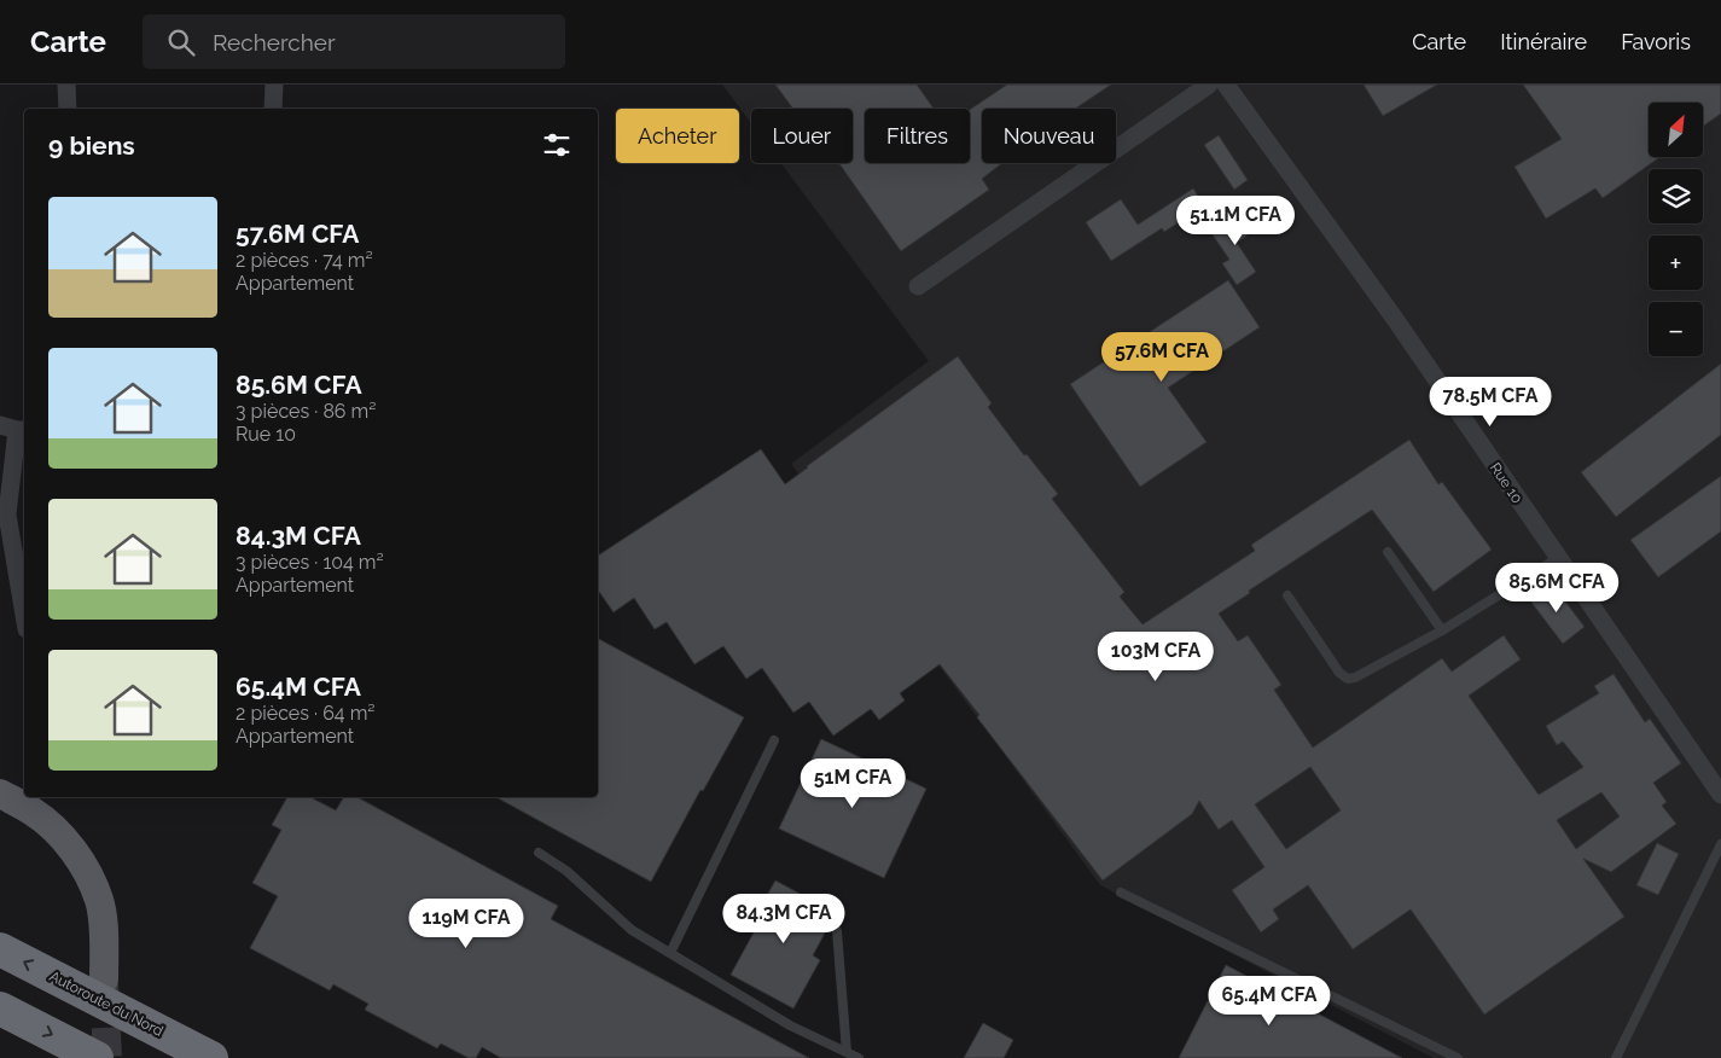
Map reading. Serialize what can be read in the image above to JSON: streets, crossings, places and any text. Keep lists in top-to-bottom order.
{
  "streets": {
    "highway": ["Autoroute du Nord"],
    "street": ["Rue 10"]
  },
  "north": "top right",
  "page": {
    "header": "Carte",
    "search": "Rechercher",
    "nav": ["Carte", "Itinéraire", "Favoris"],
    "map_buttons": ["+", "−"],
    "chip": [
      "Acheter",
      "Louer",
      "Filtres",
      "Nouveau"
    ],
    "heading": "9 biens",
    "list": [
      {
        "name": "57.6M CFA",
        "note": "2 pièces · 74 m² · Appartement"
      },
      {
        "name": "85.6M CFA",
        "note": "3 pièces · 86 m² · Rue 10"
      },
      {
        "name": "84.3M CFA",
        "note": "3 pièces · 104 m² · Appartement"
      },
      {
        "name": "65.4M CFA",
        "note": "2 pièces · 64 m² · Appartement"
      }
    ],
    "price": [
      "51.1M CFA",
      "57.6M CFA",
      "78.5M CFA",
      "85.6M CFA",
      "103M CFA",
      "51M CFA",
      "84.3M CFA",
      "119M CFA",
      "65.4M CFA"
    ]
  }
}
